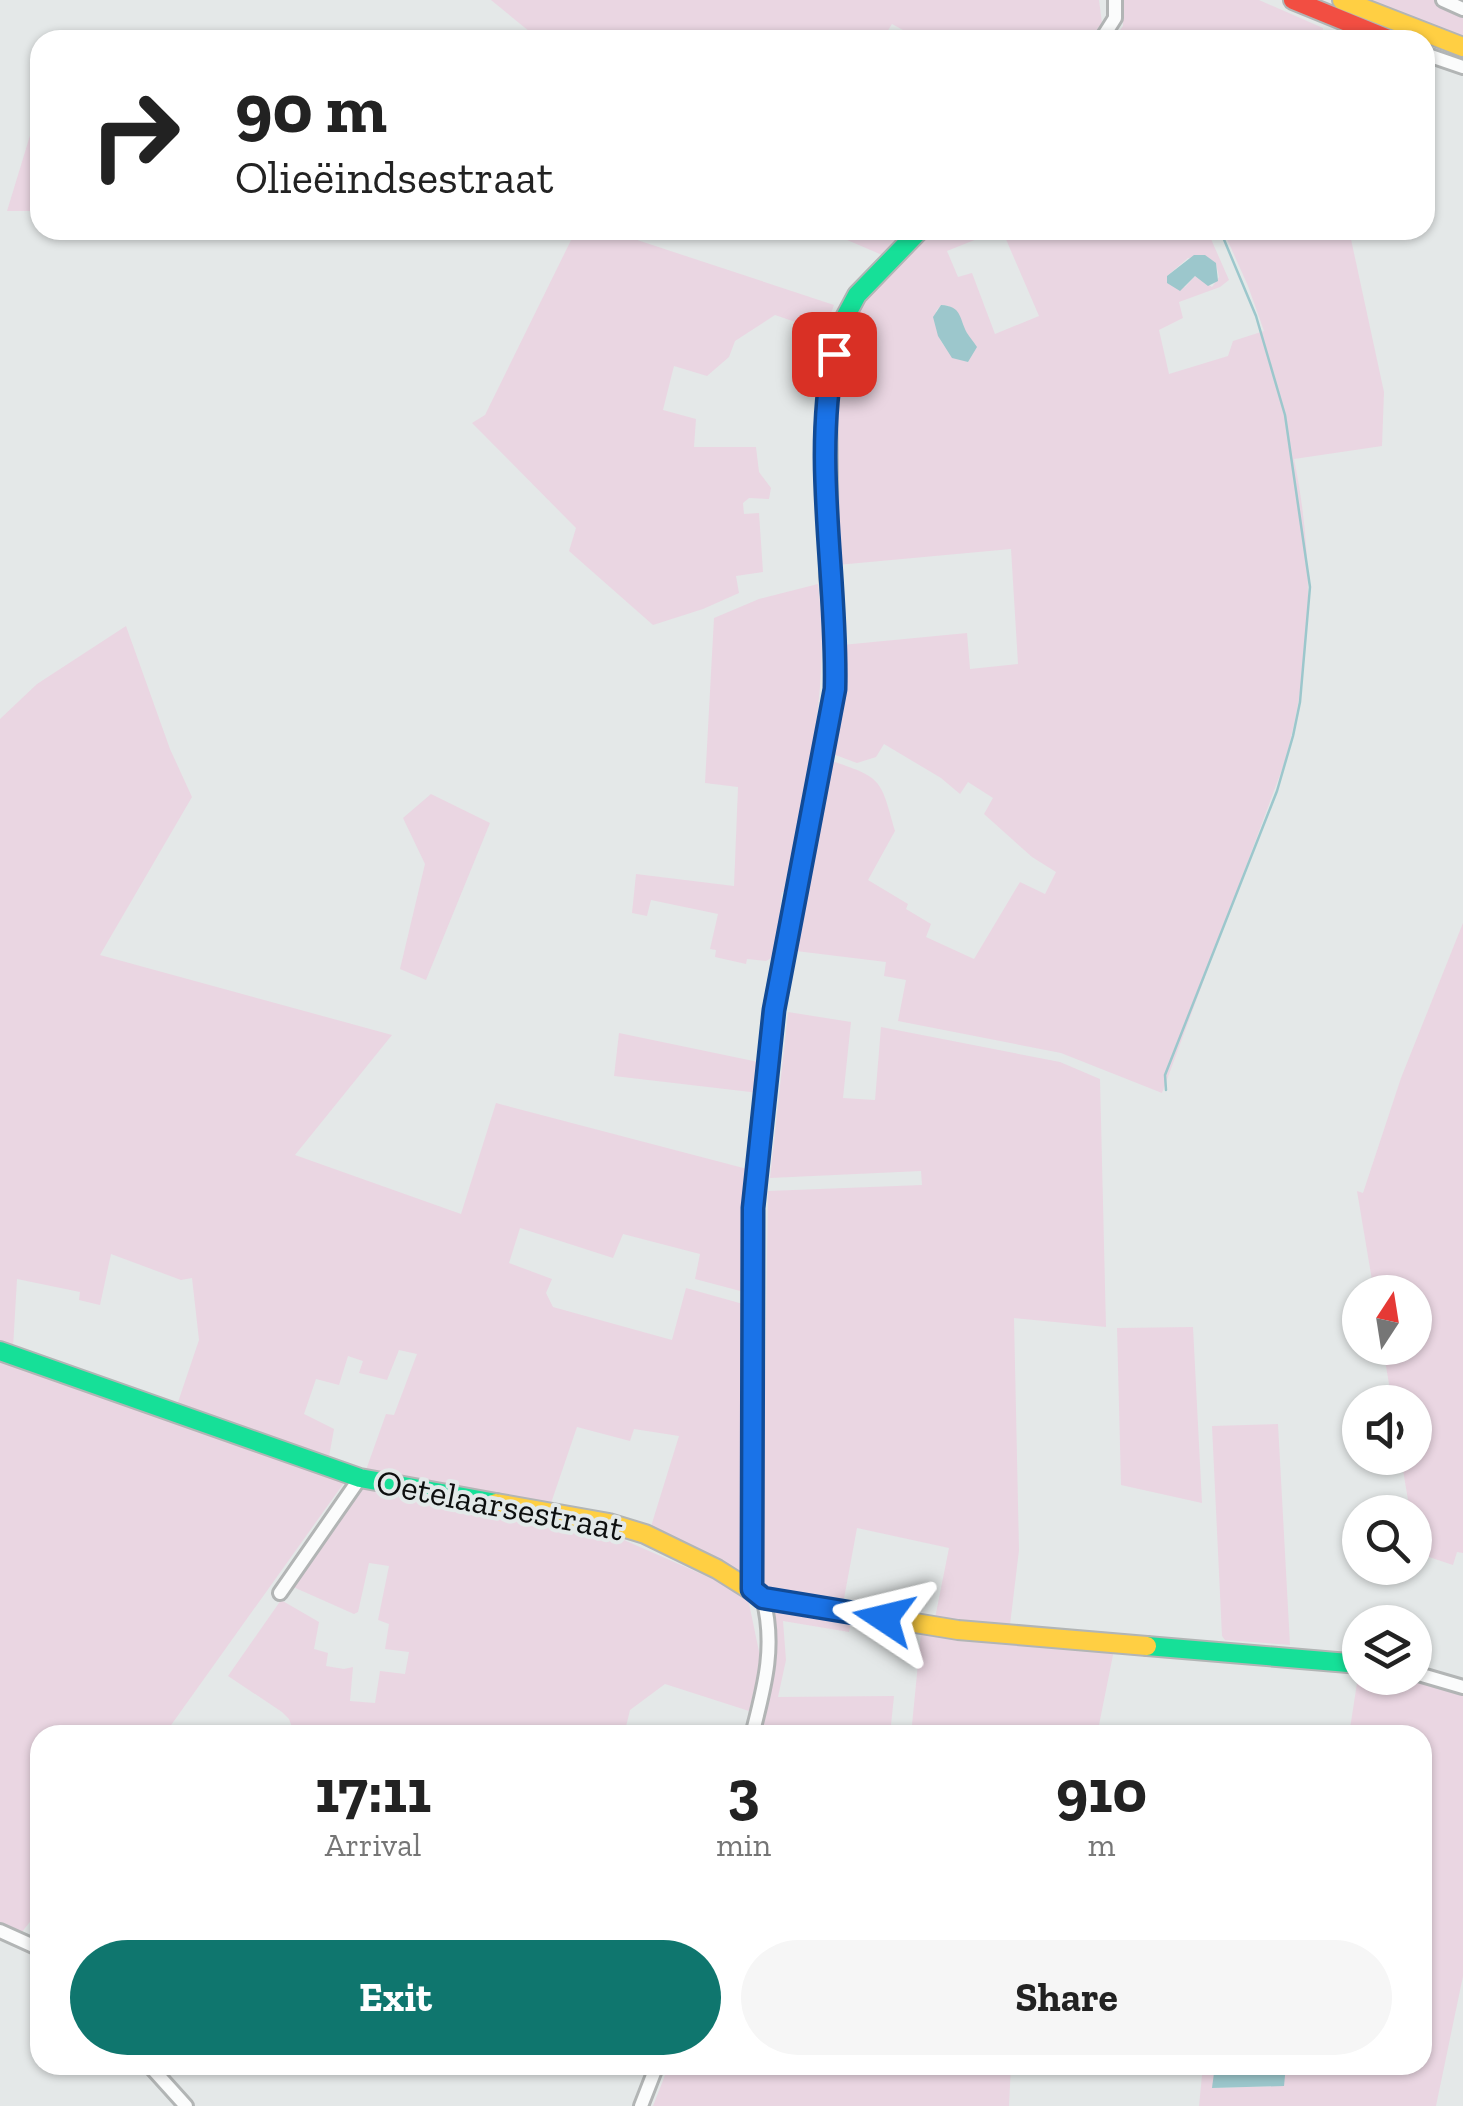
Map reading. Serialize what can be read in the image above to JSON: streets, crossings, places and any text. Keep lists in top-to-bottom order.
{
  "streets": {
    "street": ["Oetelaarsestraat"]
  },
  "north": "top",
  "page": {
    "turn": ["90 m", "Olieëindsestraat"],
    "eta": [
      "17:11",
      "Arrival",
      "3",
      "min",
      "910",
      "m"
    ],
    "buttons": ["Exit", "Share"]
  }
}
